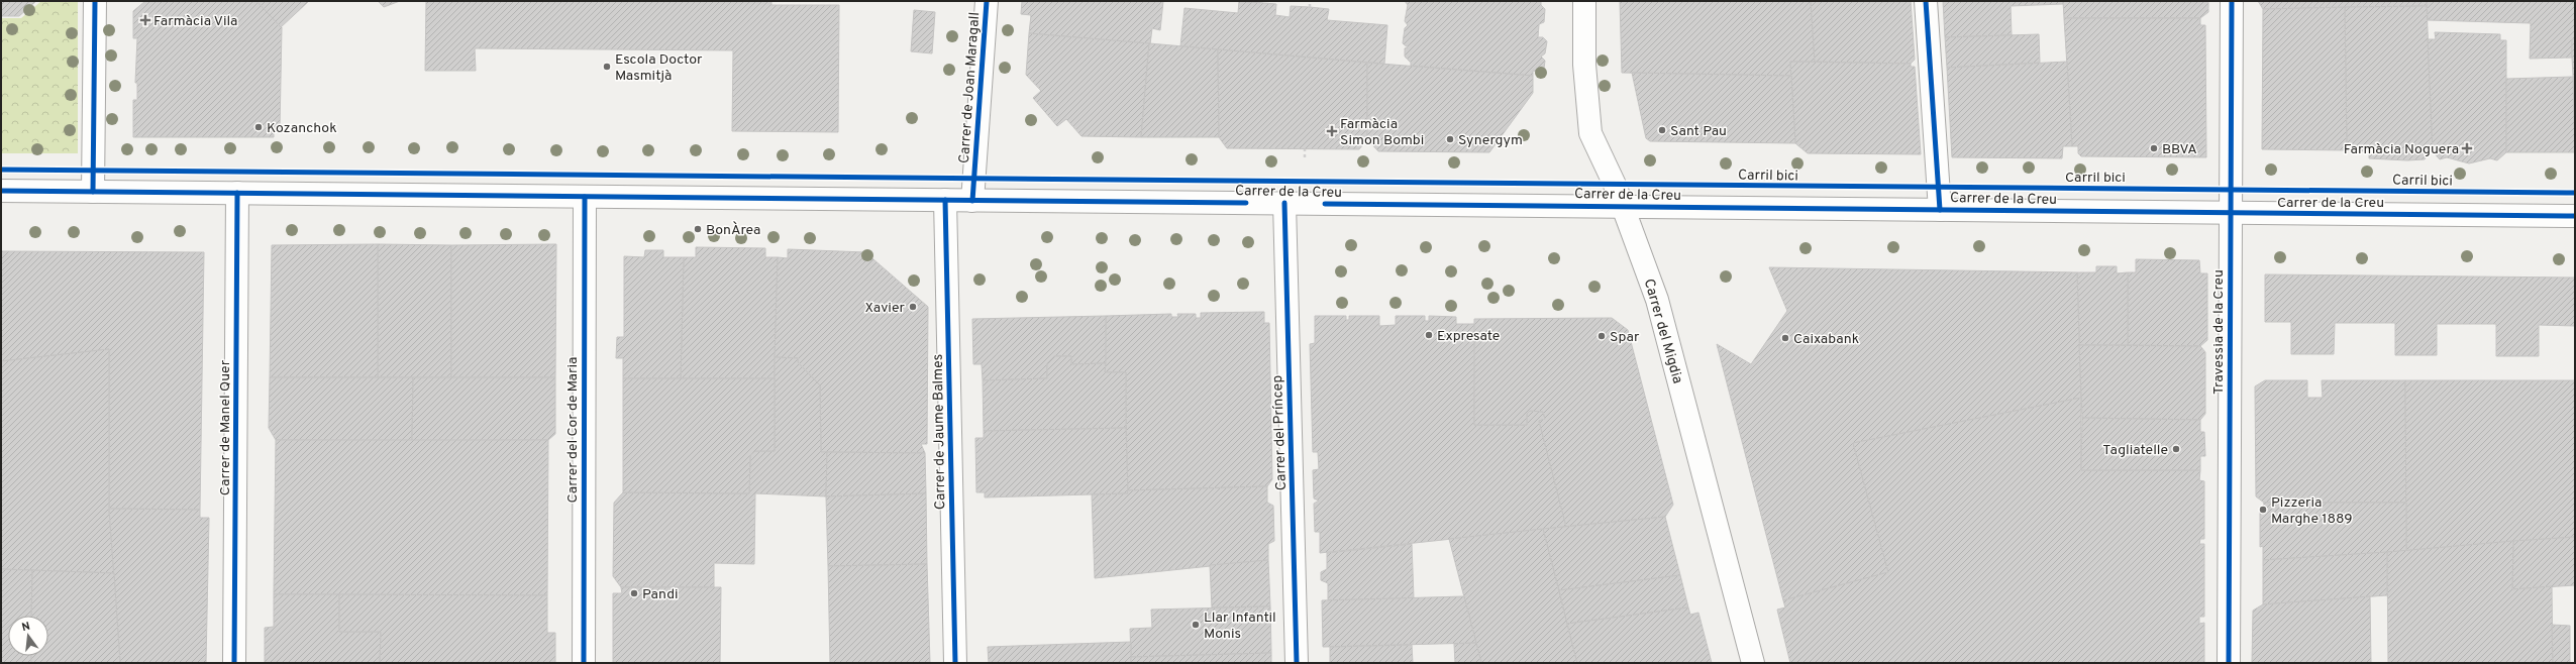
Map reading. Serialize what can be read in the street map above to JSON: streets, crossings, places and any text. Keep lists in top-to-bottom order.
{
  "streets": {
    "street": [
      "Carrer de Joan Maragall",
      "Carrer de la Creu",
      "Carrer del Migdia",
      "Travessia de la Creu",
      "Carrer de Manel Quer",
      "Carrer del Cor de Maria",
      "Carrer de Jaume Balmes",
      "Carrer del Príncep"
    ],
    "cycle path": ["Carril bici"]
  },
  "crossings": [
    ["Carrer de Joan Maragall", "Carrer de la Creu"],
    ["Carrer de la Creu", "Carrer del Migdia"],
    ["Carrer de la Creu", "Travessia de la Creu"],
    ["Carrer de la Creu", "Carrer de Manel Quer"],
    ["Carrer de la Creu", "Carrer del Cor de Maria"],
    ["Carrer de la Creu", "Carrer de Jaume Balmes"],
    ["Carrer de la Creu", "Carrer del Príncep"]
  ],
  "places": {
    "health": ["Farmàcia Vila", "Farmàcia Simon Bombi", "Farmàcia Noguera"],
    "other": [
      "Escola Doctor Masmitjà",
      "Kozanchok",
      "Sant Pau",
      "Synergym",
      "BBVA",
      "BonÀrea",
      "Xavier",
      "Expresate",
      "Spar",
      "Caixabank",
      "Tagliatelle",
      "Pizzeria Marghe 1889",
      "Pandi",
      "Llar Infantil Monis"
    ]
  },
  "north": "top"
}
